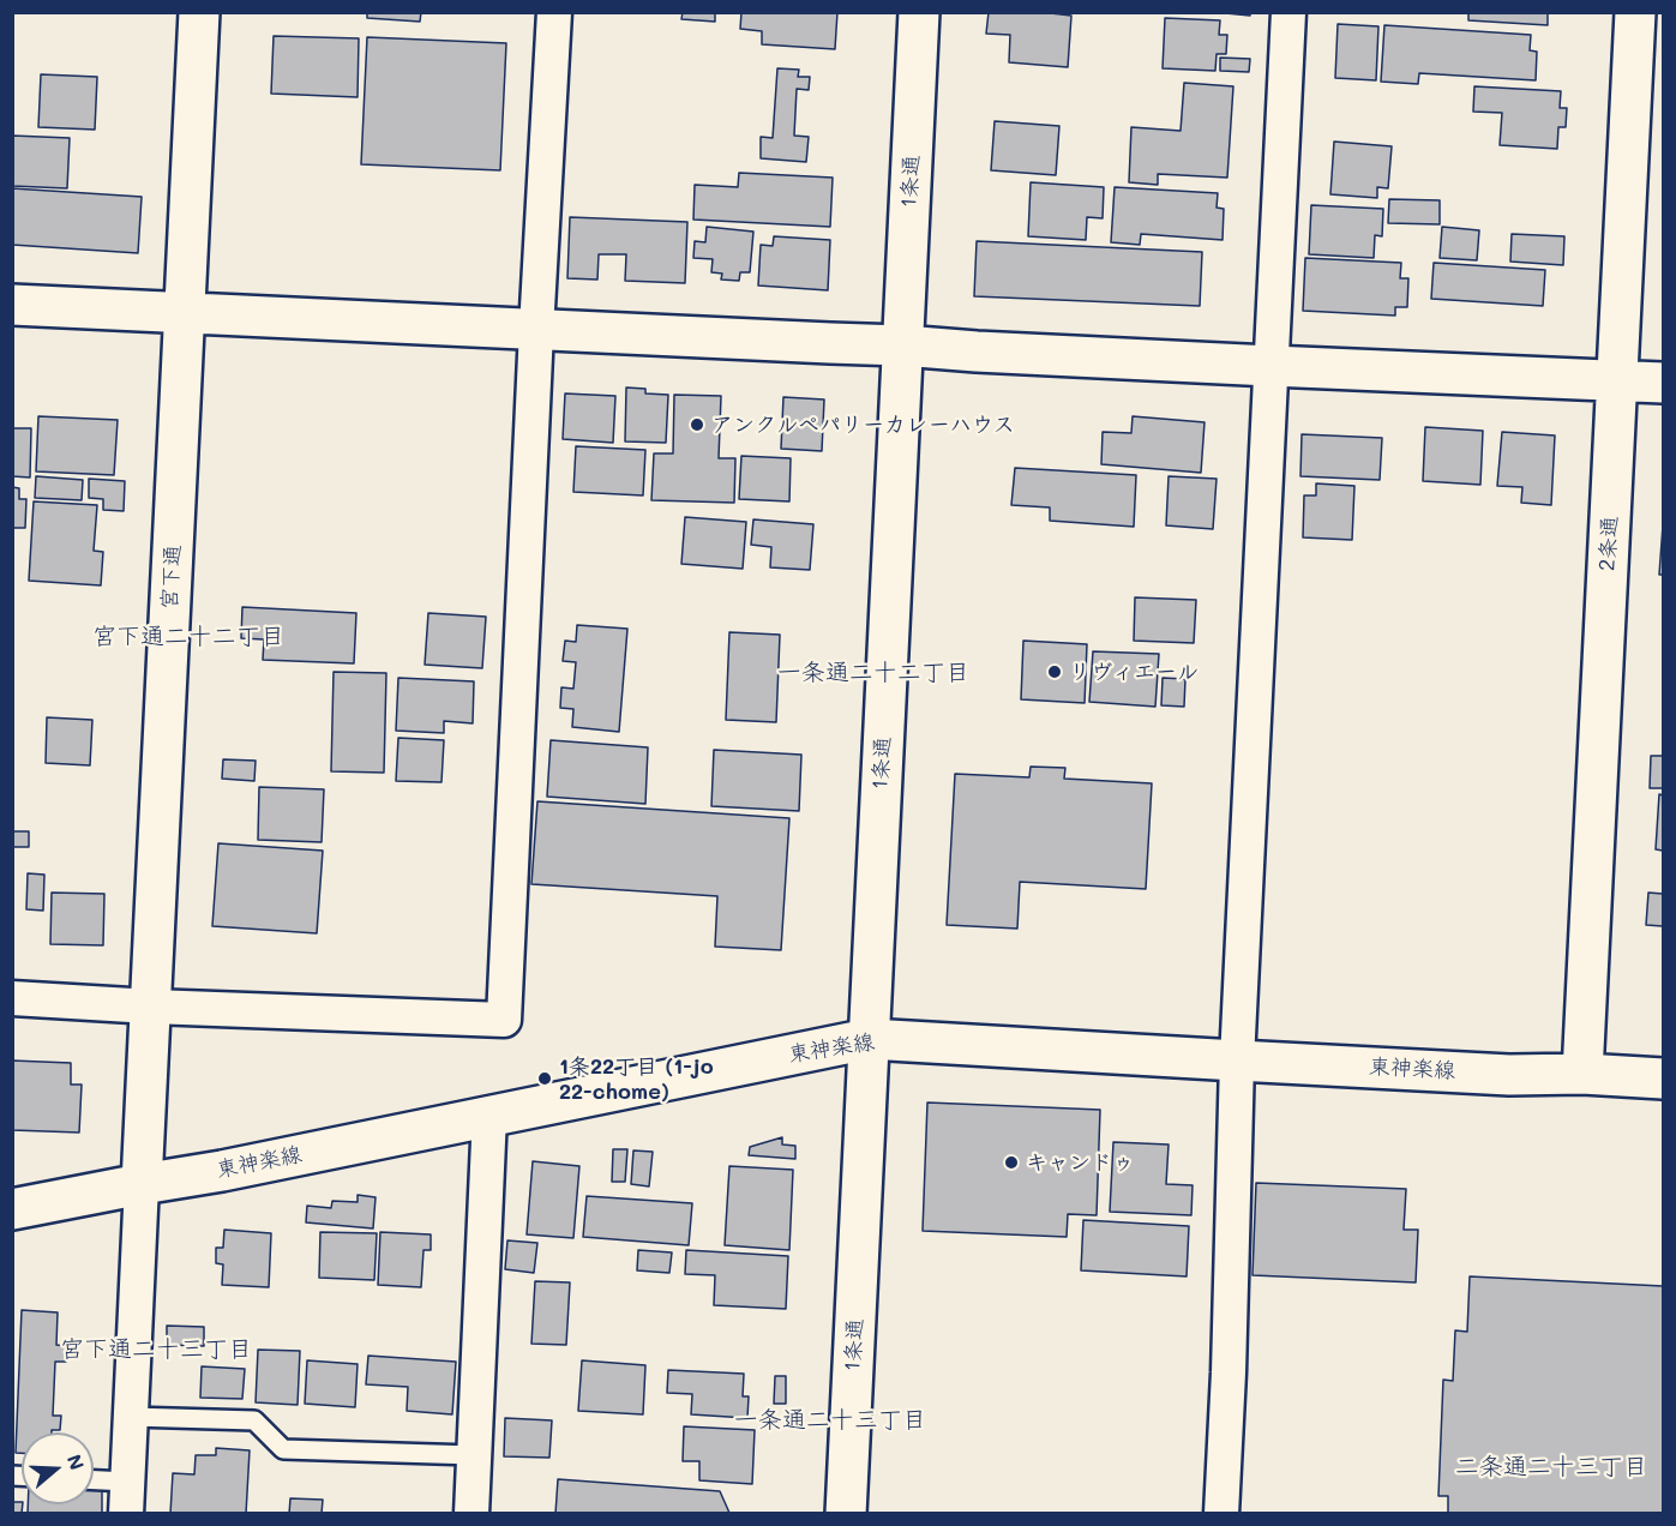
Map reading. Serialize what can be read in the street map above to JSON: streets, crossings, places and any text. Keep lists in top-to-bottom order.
{
  "streets": {
    "street": [
      "1条通",
      "2条通",
      "宮下通",
      "東神楽線"
    ]
  },
  "crossings": [
    ["1条通", "東神楽線"],
    ["2条通", "東神楽線"],
    ["宮下通", "東神楽線"]
  ],
  "districts": [
    "宮下通二十二丁目",
    "一条通二十二丁目",
    "宮下通二十三丁目",
    "一条通二十三丁目",
    "二条通二十三丁目"
  ],
  "places": [
    "アンクルぺパリーカレーハウス",
    "リヴィエール",
    "1条22丁目 (1-jo 22-chome)",
    "キャンドゥ"
  ],
  "north": "right"
}
